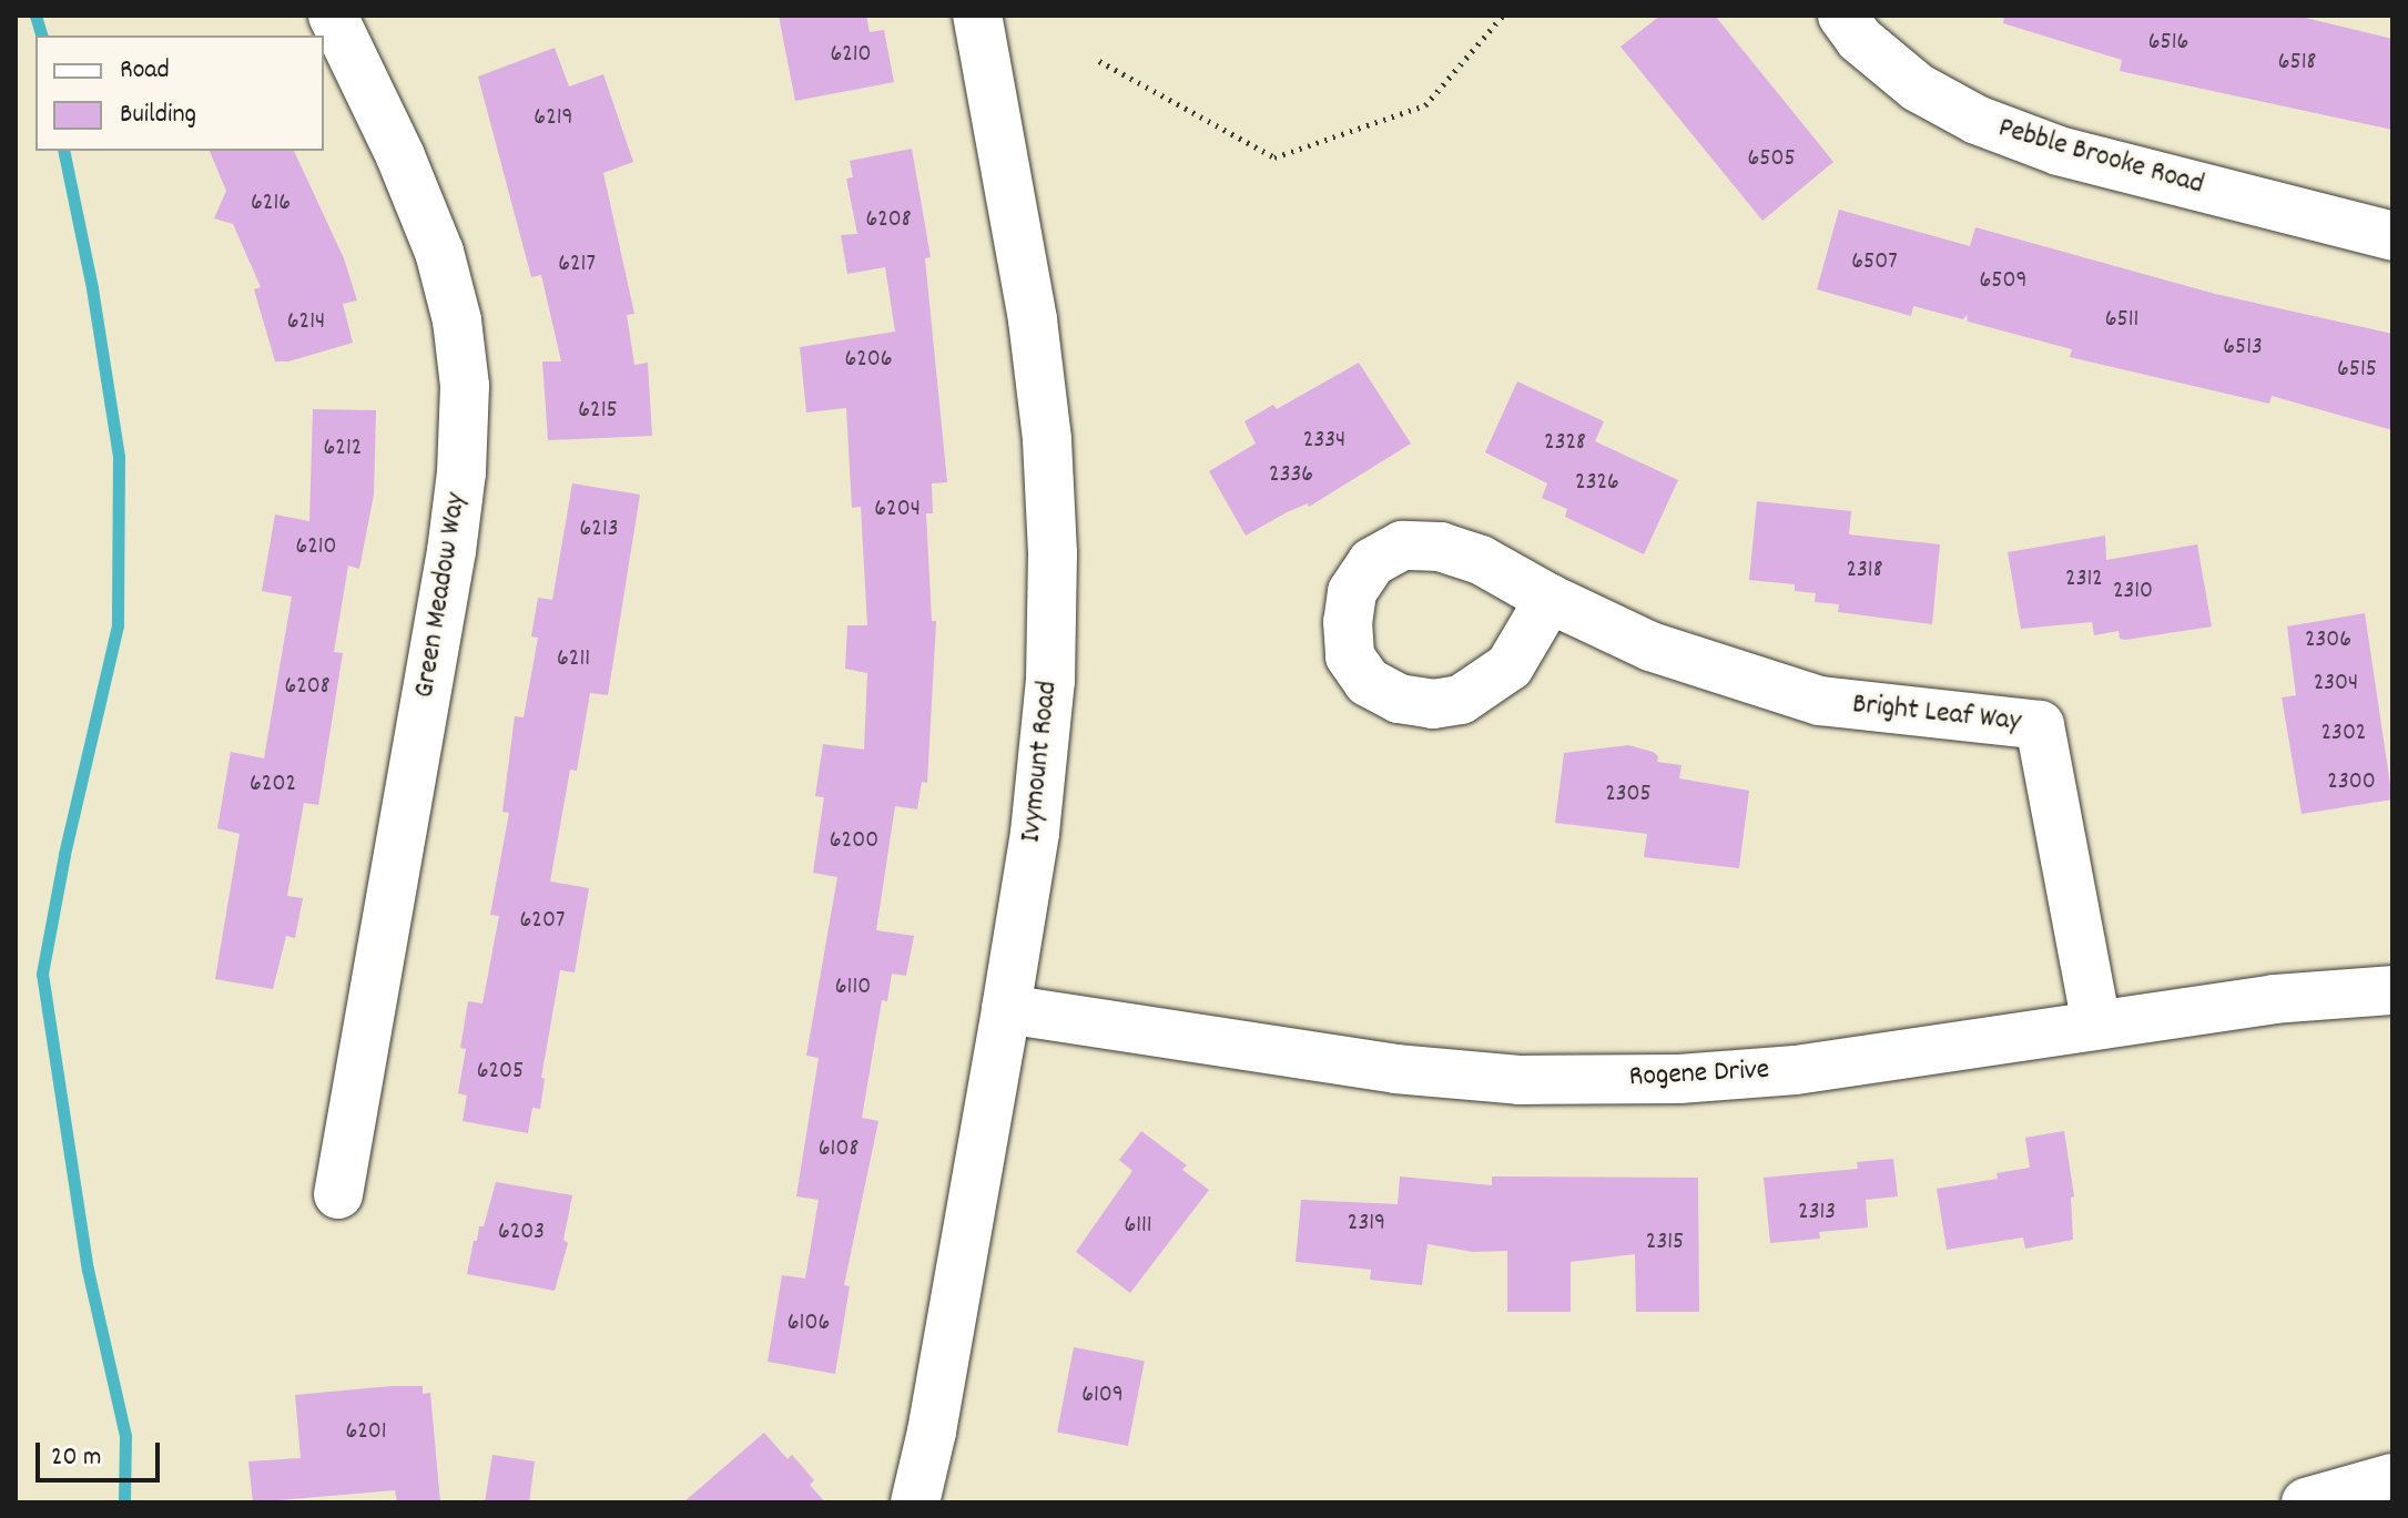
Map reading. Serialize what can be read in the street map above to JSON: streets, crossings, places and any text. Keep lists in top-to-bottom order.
{
  "streets": {
    "street": [
      "Pebble Brooke Road",
      "Green Meadow Way",
      "Bright Leaf Way",
      "Ivymount Road",
      "Rogene Drive"
    ]
  },
  "crossings": [
    ["Bright Leaf Way", "Rogene Drive"],
    ["Ivymount Road", "Rogene Drive"]
  ],
  "house_numbers": [
    "6516",
    "6210",
    "6518",
    "6219",
    "6505",
    "6216",
    "6208",
    "6507",
    "6217",
    "6509",
    "6511",
    "6214",
    "6513",
    "6206",
    "6515",
    "6215",
    "2334",
    "2328",
    "6212",
    "2336",
    "2326",
    "6204",
    "6213",
    "6210",
    "2318",
    "2312",
    "2310",
    "2306",
    "6211",
    "2304",
    "6208",
    "2302",
    "2300",
    "6202",
    "2305",
    "6200",
    "6207",
    "6110",
    "6205",
    "6108",
    "2313",
    "2319",
    "6111",
    "6203",
    "2315",
    "6106",
    "6109",
    "6201"
  ],
  "legend": ["Road", "Building"],
  "scale_bar": "20 m"
}
